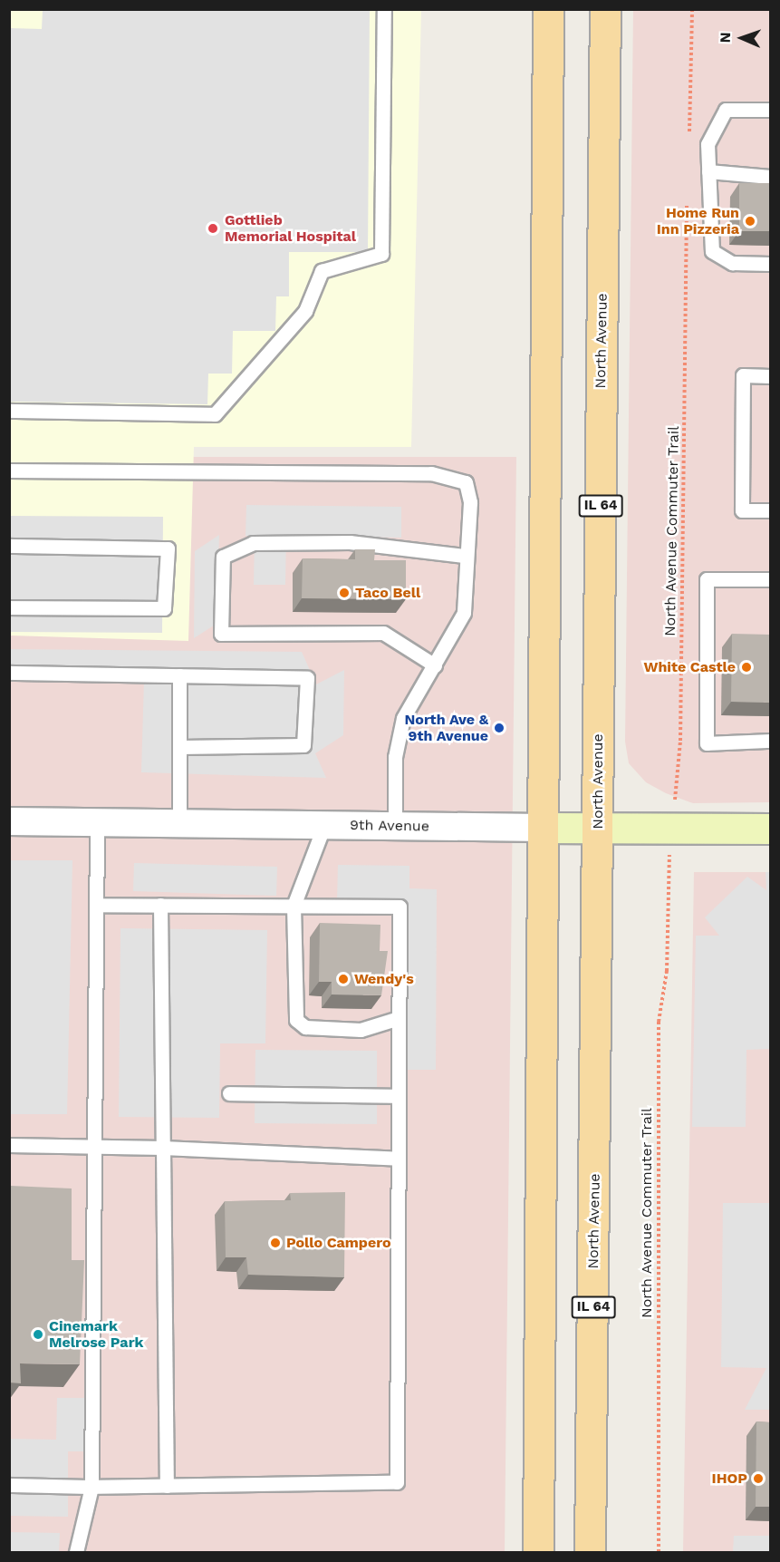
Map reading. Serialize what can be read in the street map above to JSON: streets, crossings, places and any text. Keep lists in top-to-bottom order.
{
  "streets": {
    "main road": ["North Avenue", "IL 64"],
    "street": ["9th Avenue"],
    "path": ["North Avenue Commuter Trail"]
  },
  "crossings": [
    ["North Avenue", "9th Avenue"]
  ],
  "places": [
    "Home Run Inn Pizzeria",
    "Gottlieb Memorial Hospital",
    "Taco Bell",
    "White Castle",
    "North Ave & 9th Avenue",
    "Wendy's",
    "Pollo Campero",
    "Cinemark Melrose Park",
    "IHOP"
  ],
  "north": "left"
}
